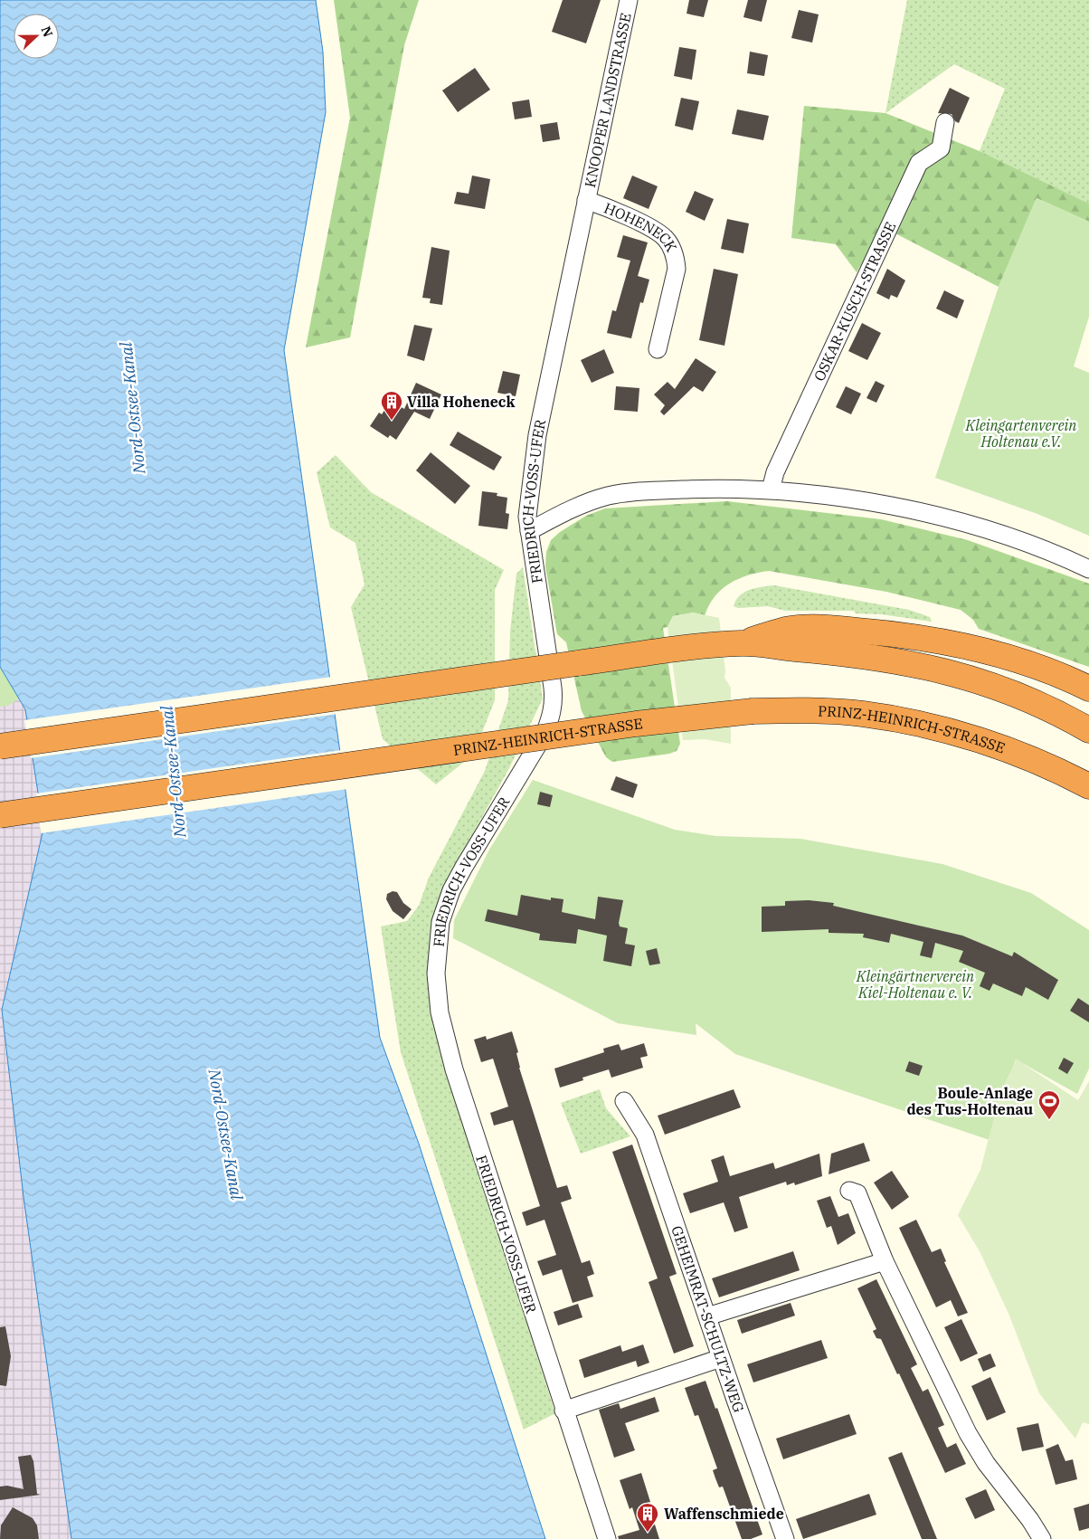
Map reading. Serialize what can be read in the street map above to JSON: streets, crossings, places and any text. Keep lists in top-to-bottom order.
{
  "streets": {
    "highway": ["PRINZ-HEINRICH-STRASSE"],
    "street": [
      "KNOOPER LANDSTRASSE",
      "HOHENECK",
      "OSKAR-KUSCH-STRASSE",
      "FRIEDRICH-VOSS-UFER",
      "GEHEIMRAT-SCHULTZ-WEG"
    ]
  },
  "crossings": [
    ["KNOOPER LANDSTRASSE", "HOHENECK"],
    ["KNOOPER LANDSTRASSE", "FRIEDRICH-VOSS-UFER"],
    ["HOHENECK", "FRIEDRICH-VOSS-UFER"]
  ],
  "water": ["Nord-Ostsee-Kanal"],
  "parks": ["Kleingartenverein Holtenau e.V.", "Kleingärtnerverein Kiel-Holtenau e. V."],
  "places": {
    "building": ["Villa Hoheneck", "Waffenschmiede"],
    "sports": ["Boule-Anlage des Tus-Holtenau"]
  },
  "north": "right"
}
